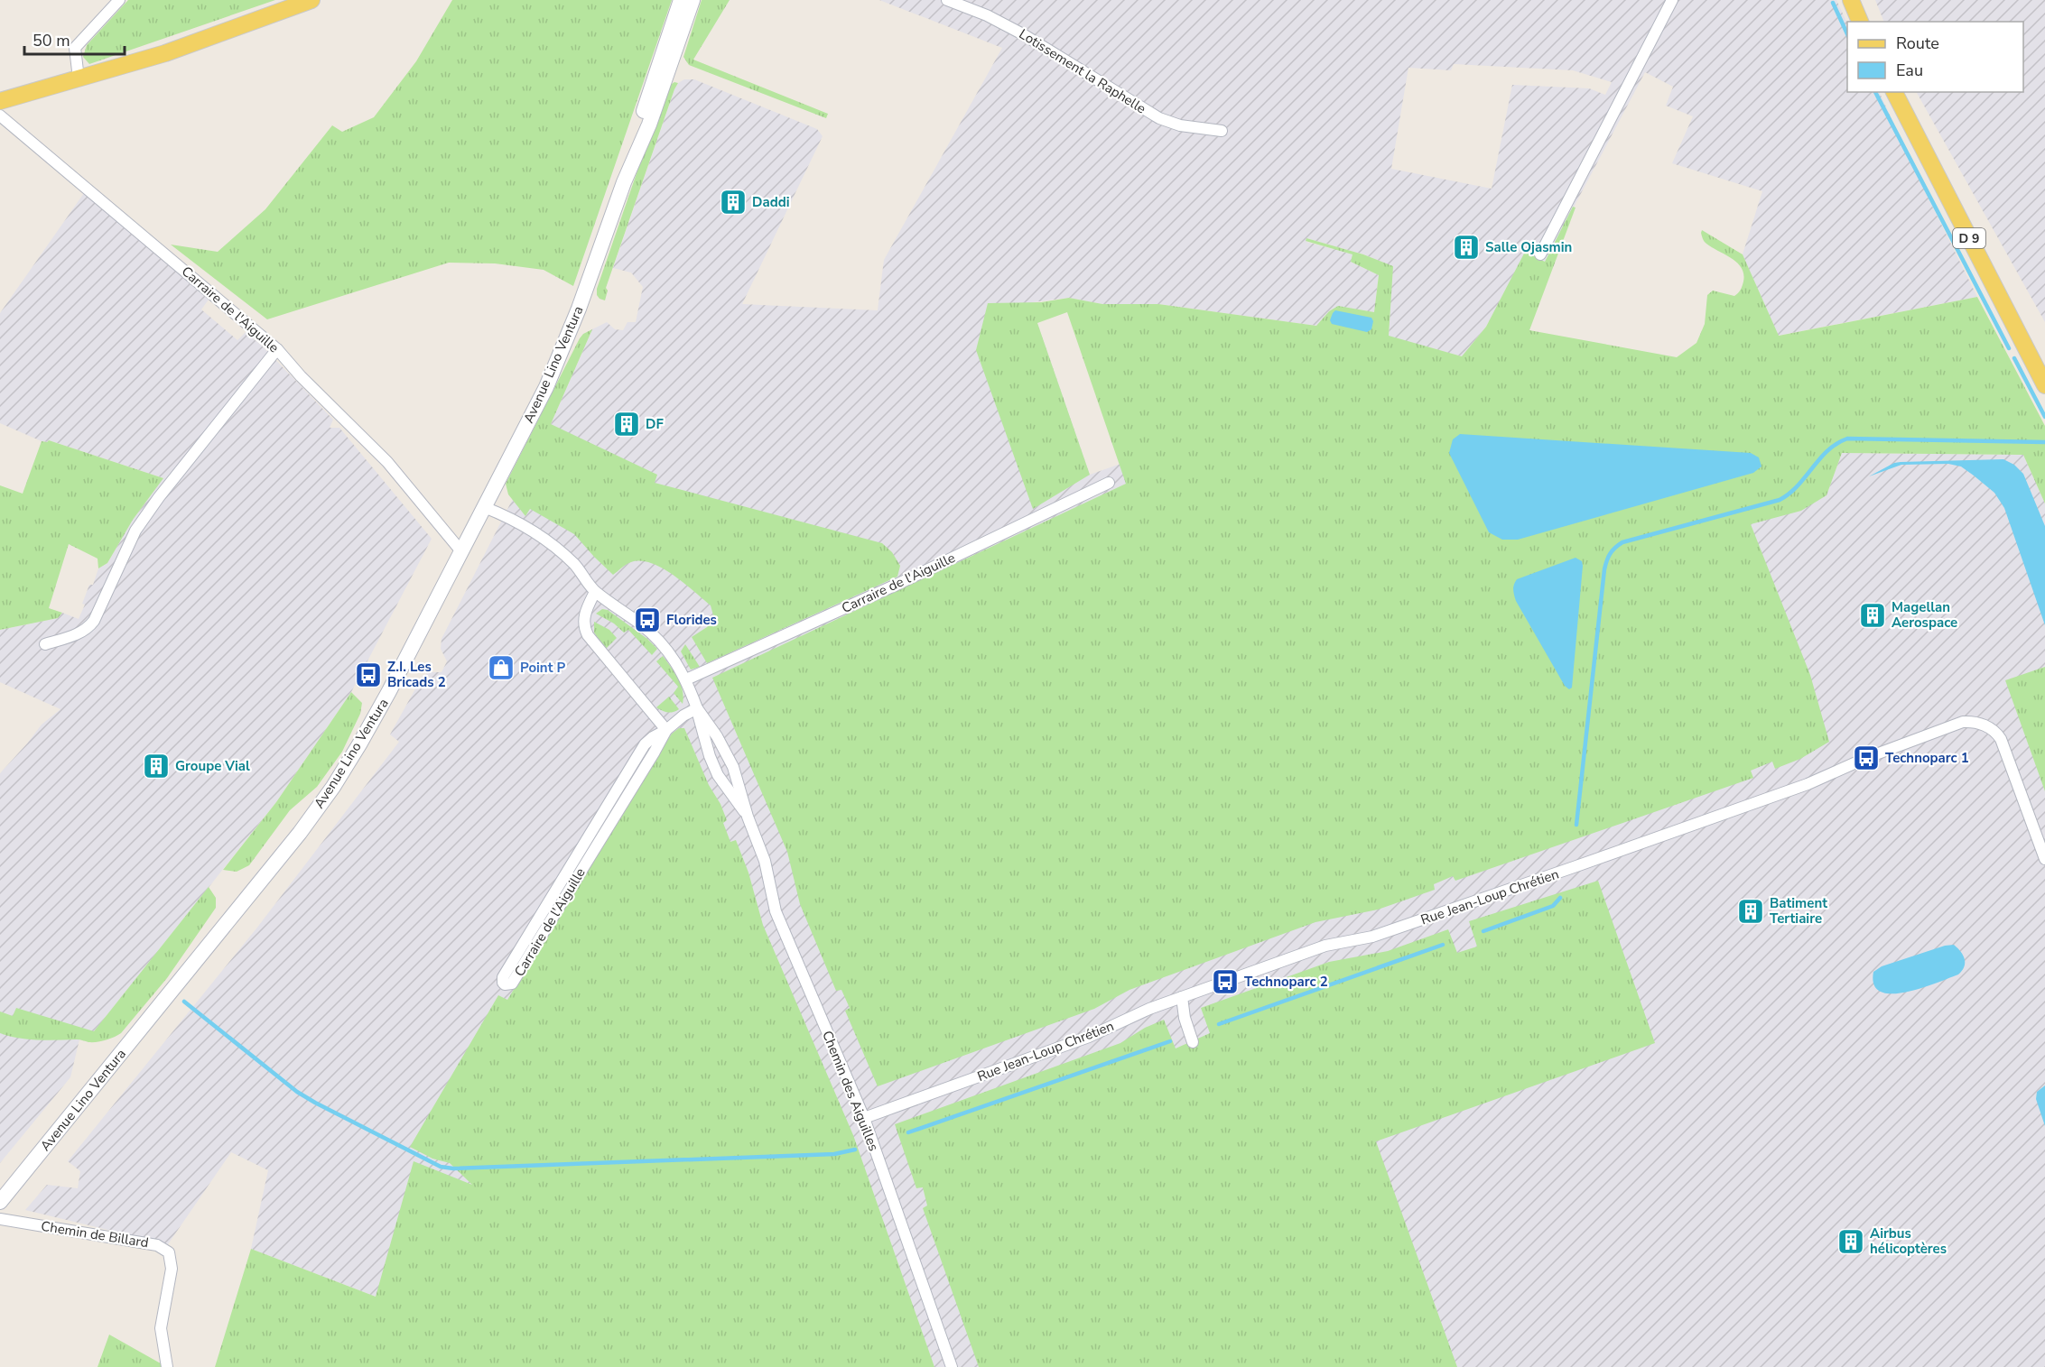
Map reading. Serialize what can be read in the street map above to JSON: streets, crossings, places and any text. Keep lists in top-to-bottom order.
{
  "streets": {
    "main road": ["D 9", "Avenue Lino Ventura"],
    "street": [
      "Lotissement la Raphelle",
      "Carraire de l'Aiguille",
      "Rue Jean-Loup Chrétien",
      "Chemin des Aiguilles",
      "Chemin de Billard"
    ]
  },
  "crossings": [
    ["Carraire de l'Aiguille", "Avenue Lino Ventura"],
    ["Carraire de l'Aiguille", "Chemin des Aiguilles"],
    ["Rue Jean-Loup Chrétien", "Chemin des Aiguilles"]
  ],
  "places": {
    "building": [
      "Daddi",
      "Salle Ojasmin",
      "DF",
      "Magellan Aerospace",
      "Groupe Vial",
      "Batiment Tertiaire",
      "Airbus hélicoptères"
    ],
    "bus stop": [
      "Florides",
      "Z.I. Les Bricads 2",
      "Technoparc 1",
      "Technoparc 2"
    ],
    "shop": ["Point P"]
  },
  "legend": ["Route", "Eau"],
  "scale_bar": "50 m"
}
